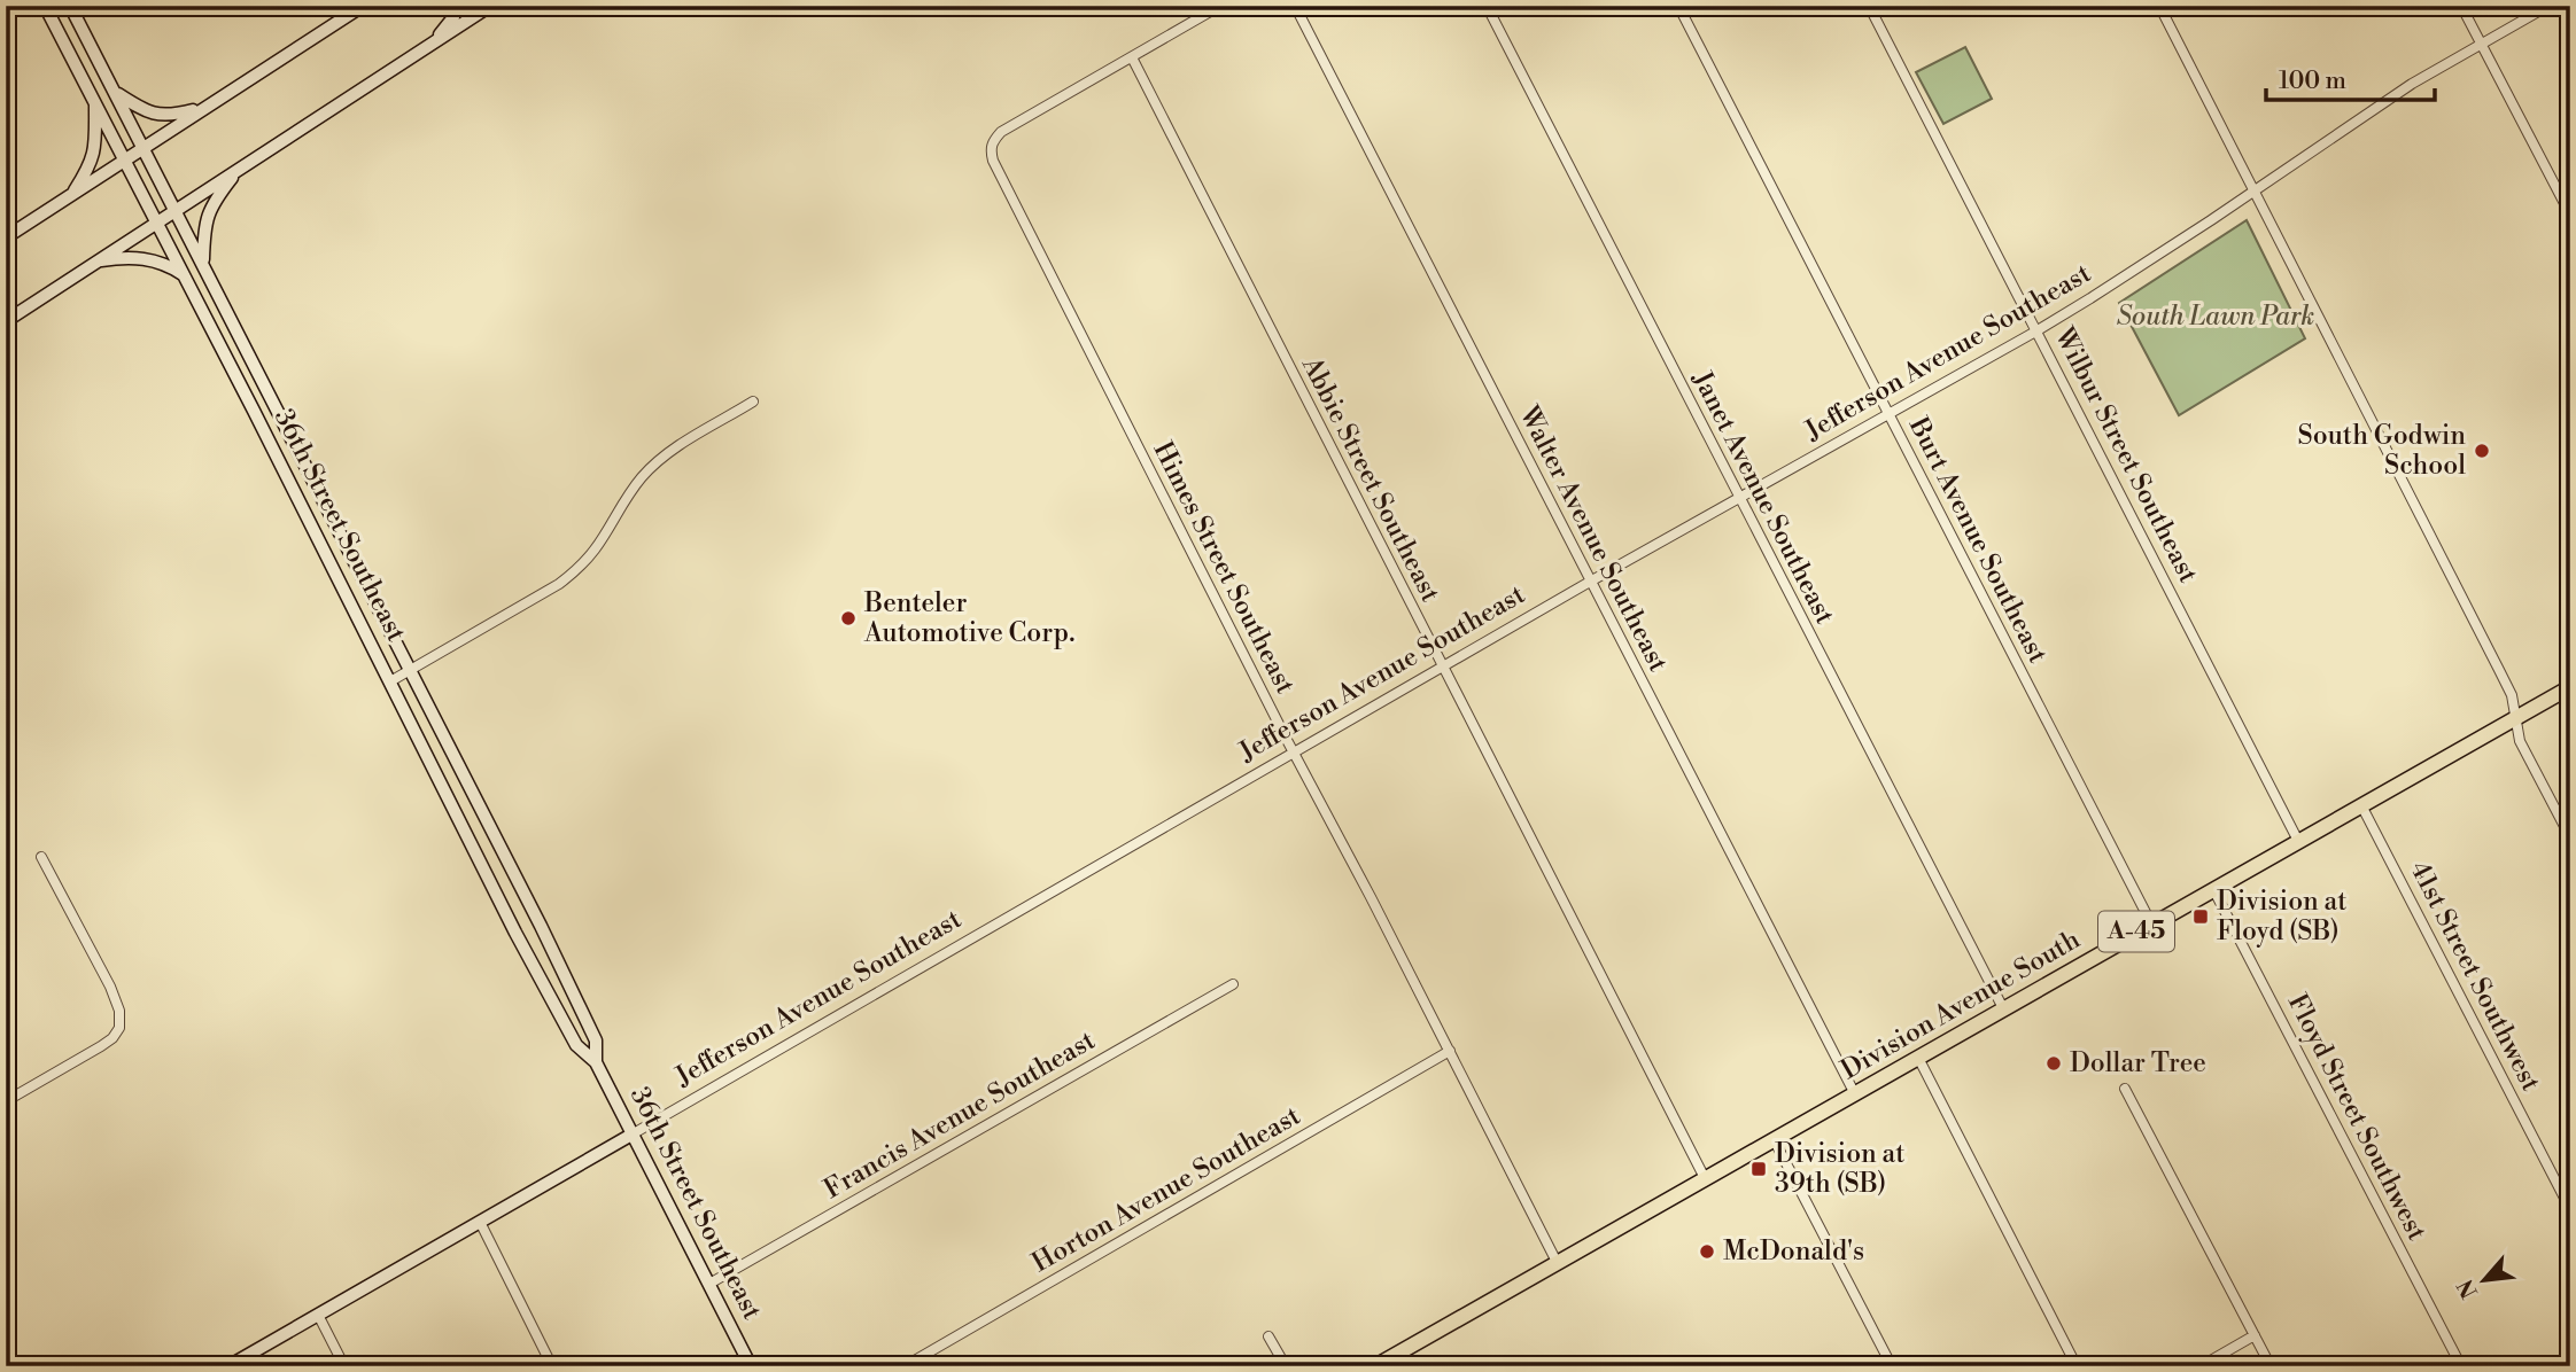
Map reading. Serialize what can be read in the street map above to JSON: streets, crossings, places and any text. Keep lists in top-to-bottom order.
{
  "streets": {
    "main road": ["A-45", "Division Avenue South"],
    "street": [
      "Jefferson Avenue Southeast",
      "Wilbur Street Southeast",
      "Abbie Street Southeast",
      "Janet Avenue Southeast",
      "36th Street Southeast",
      "Walter Avenue Southeast",
      "Burt Avenue Southeast",
      "Himes Street Southeast",
      "41st Street Southwest",
      "Francis Avenue Southeast",
      "Floyd Street Southwest",
      "Horton Avenue Southeast"
    ]
  },
  "crossings": [
    ["Jefferson Avenue Southeast", "Wilbur Street Southeast"],
    ["Jefferson Avenue Southeast", "Abbie Street Southeast"],
    ["Jefferson Avenue Southeast", "Janet Avenue Southeast"],
    ["Jefferson Avenue Southeast", "36th Street Southeast"],
    ["Jefferson Avenue Southeast", "Walter Avenue Southeast"],
    ["Jefferson Avenue Southeast", "Burt Avenue Southeast"],
    ["Jefferson Avenue Southeast", "Himes Street Southeast"],
    ["Wilbur Street Southeast", "Division Avenue South"],
    ["Abbie Street Southeast", "Himes Street Southeast"],
    ["Abbie Street Southeast", "Division Avenue South"],
    ["Janet Avenue Southeast", "Division Avenue South"],
    ["36th Street Southeast", "Francis Avenue Southeast"],
    ["Walter Avenue Southeast", "Division Avenue South"],
    ["Burt Avenue Southeast", "Division Avenue South"],
    ["Himes Street Southeast", "Division Avenue South"],
    ["Himes Street Southeast", "Horton Avenue Southeast"],
    ["41st Street Southwest", "Division Avenue South"],
    ["Division Avenue South", "Floyd Street Southwest"]
  ],
  "parks": ["South Lawn Park"],
  "places": {
    "other": [
      "South Godwin School",
      "Benteler Automotive Corp.",
      "Dollar Tree",
      "McDonald's"
    ],
    "transit": ["Division at Floyd (SB)", "Division at 39th (SB)"]
  },
  "scale_bar": "100 m",
  "north": "bottom left"
}
